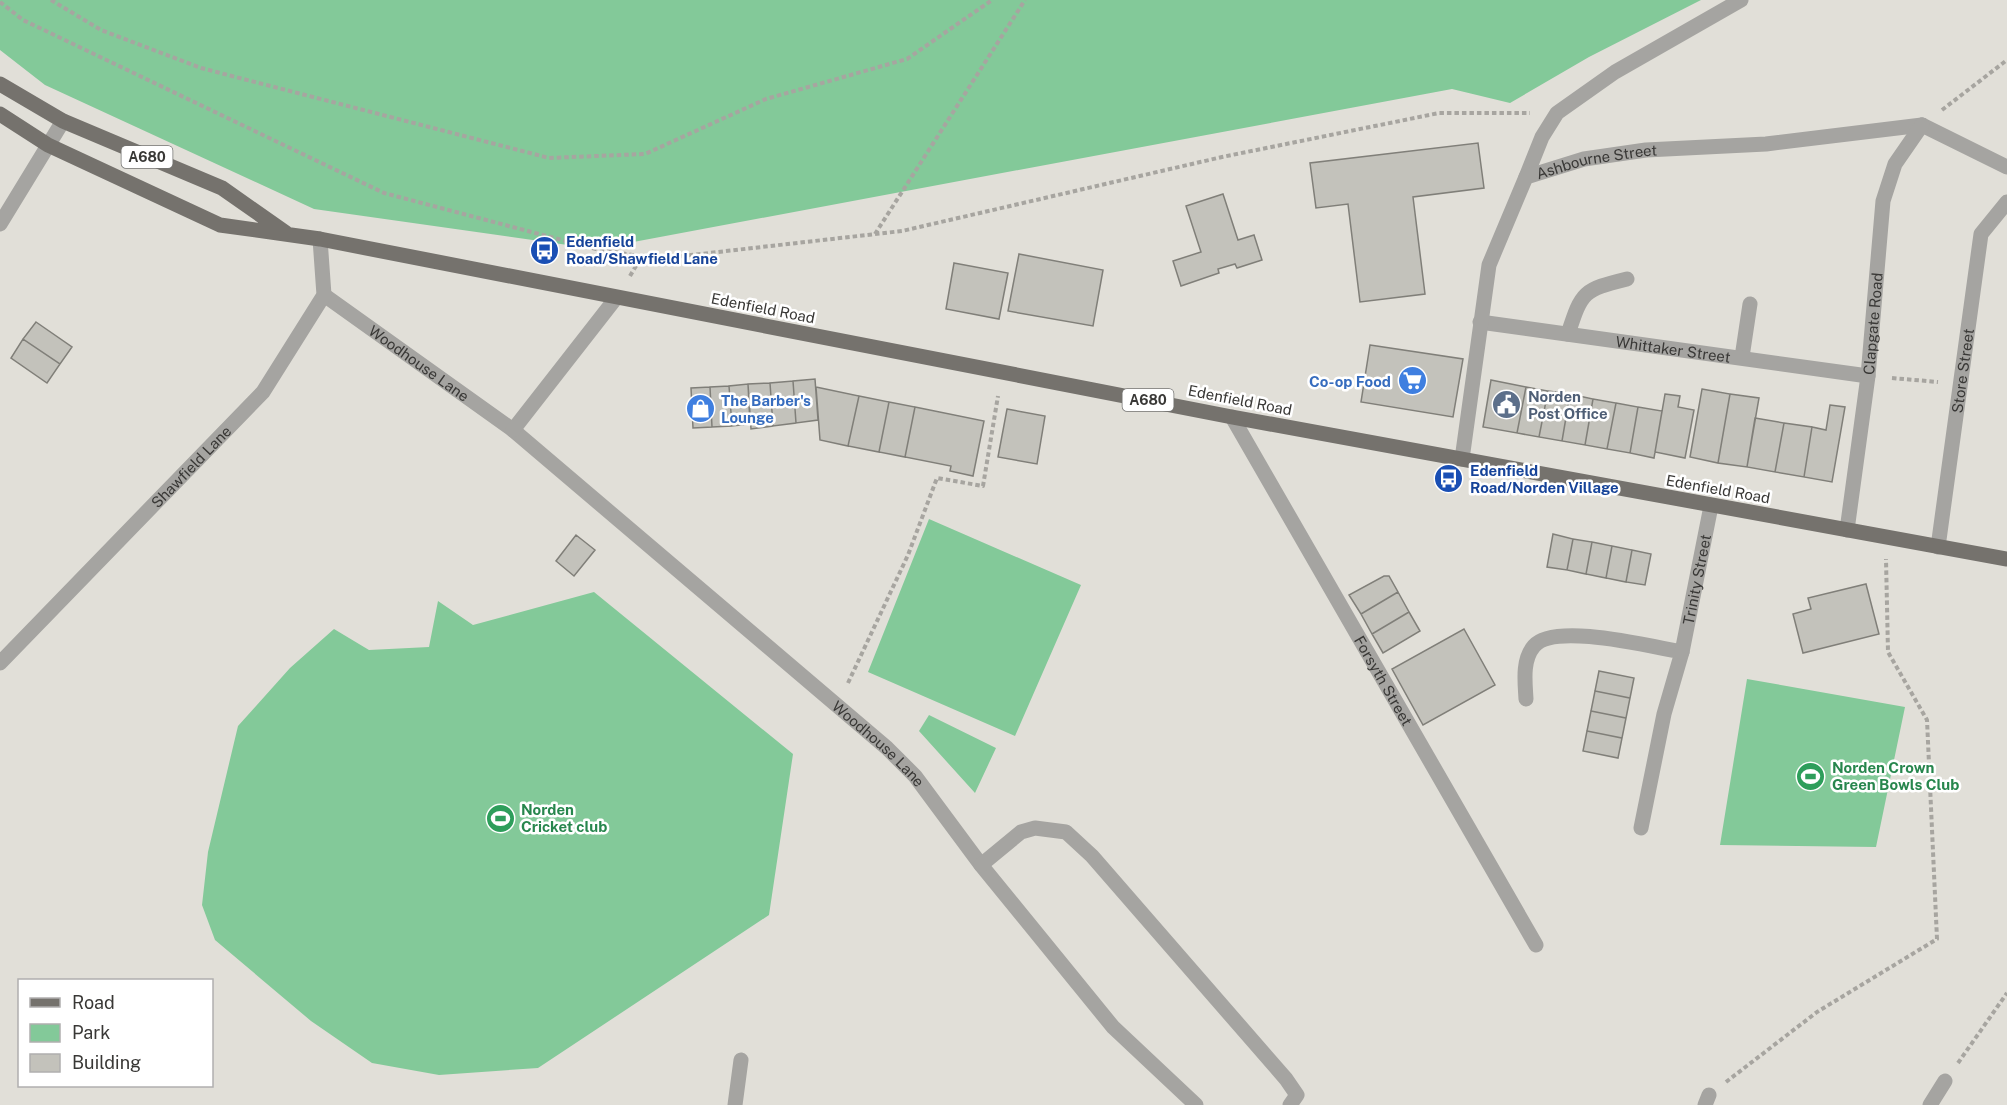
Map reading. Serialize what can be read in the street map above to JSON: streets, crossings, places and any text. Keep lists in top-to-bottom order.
{
  "streets": {
    "main road": ["A680", "Edenfield Road"],
    "street": [
      "Ashbourne Street",
      "Clapgate Road",
      "Whittaker Street",
      "Woodhouse Lane",
      "Store Street",
      "Shawfield Lane",
      "Trinity Street",
      "Forsyth Street"
    ]
  },
  "crossings": [
    ["Ashbourne Street", "Edenfield Road"],
    ["Ashbourne Street", "Clapgate Road"],
    ["Ashbourne Street", "Whittaker Street"],
    ["Edenfield Road", "Clapgate Road"],
    ["Edenfield Road", "Store Street"],
    ["Edenfield Road", "Trinity Street"],
    ["Edenfield Road", "Forsyth Street"],
    ["Clapgate Road", "Whittaker Street"],
    ["Woodhouse Lane", "Shawfield Lane"]
  ],
  "places": {
    "bus stop": ["Edenfield Road/Shawfield Lane", "Edenfield Road/Norden Village"],
    "supermarket": ["Co-op Food"],
    "public building": ["Norden Post Office"],
    "shop": ["The Barber's Lounge"],
    "sports": ["Norden Crown Green Bowls Club", "Norden Cricket club"]
  },
  "legend": ["Road", "Park", "Building"]
}
